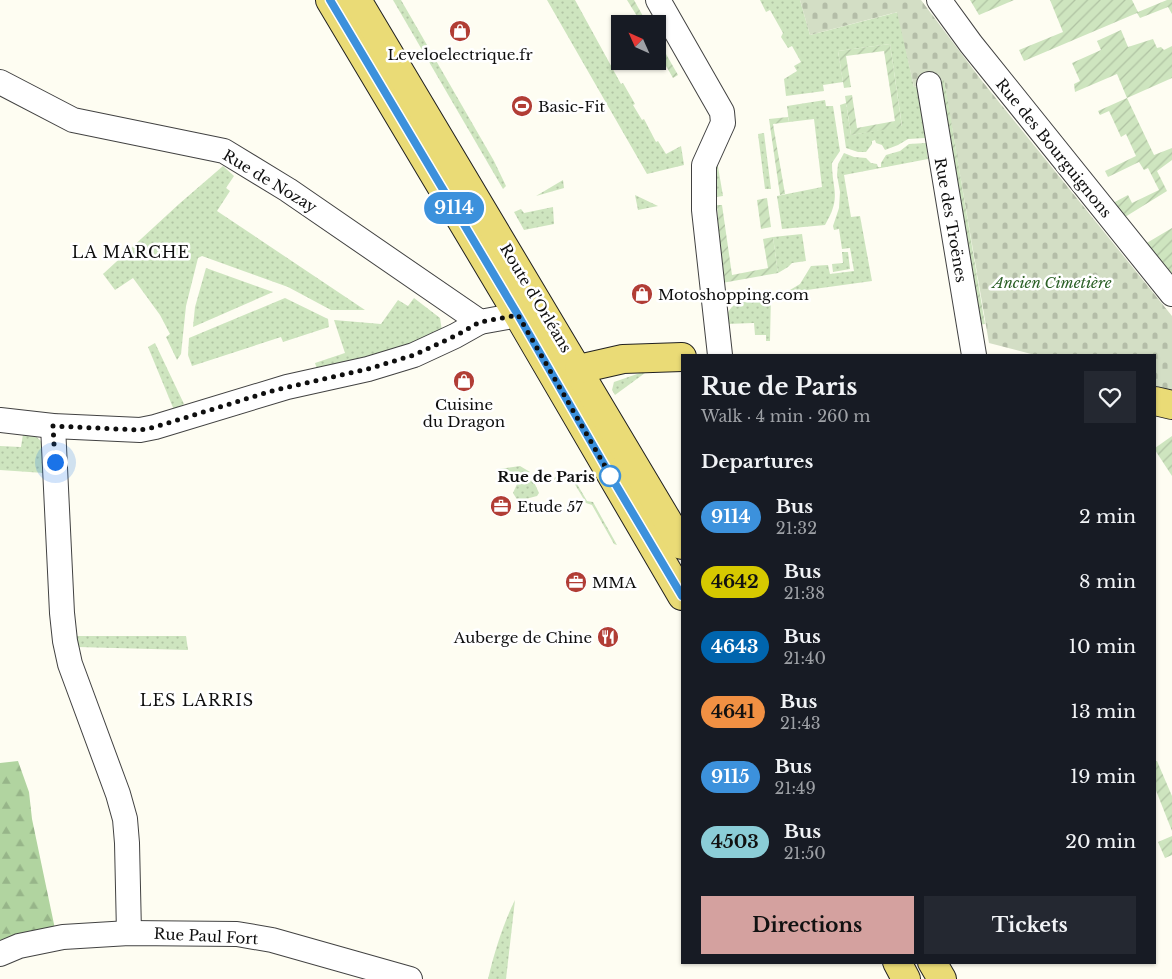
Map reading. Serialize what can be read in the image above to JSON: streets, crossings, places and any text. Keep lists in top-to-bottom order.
{
  "streets": {
    "main road": ["Route d'Orléans"],
    "street": [
      "Rue des Bourguignons",
      "Rue de Nozay",
      "Rue des Troënes",
      "Rue Paul Fort"
    ]
  },
  "districts": ["LA MARCHE", "LES LARRIS"],
  "parks": ["Ancien Cimetière"],
  "places": {
    "shop": ["Leveloelectrique.fr", "Motoshopping.com", "Cuisine du Dragon"],
    "sports": ["Basic-Fit"],
    "other": ["Rue de Paris"],
    "office": ["Etude 57", "MMA"],
    "restaurant": ["Auberge de Chine"]
  },
  "lines": ["bus line 9114"],
  "north": "top left",
  "page": {
    "on_map": "9114",
    "heading": [
      ["Rue de Paris", "Walk · 4 min · 260 m"],
      "Departures"
    ],
    "list": [
      {
        "mark": "9114",
        "name": "Bus",
        "note": "21:32",
        "value": "2 min"
      },
      {
        "mark": "4642",
        "name": "Bus",
        "note": "21:38",
        "value": "8 min"
      },
      {
        "mark": "4643",
        "name": "Bus",
        "note": "21:40",
        "value": "10 min"
      },
      {
        "mark": "4641",
        "name": "Bus",
        "note": "21:43",
        "value": "13 min"
      },
      {
        "mark": "9115",
        "name": "Bus",
        "note": "21:49",
        "value": "19 min"
      },
      {
        "mark": "4503",
        "name": "Bus",
        "note": "21:50",
        "value": "20 min"
      }
    ],
    "buttons": ["Directions", "Tickets"]
  }
}
